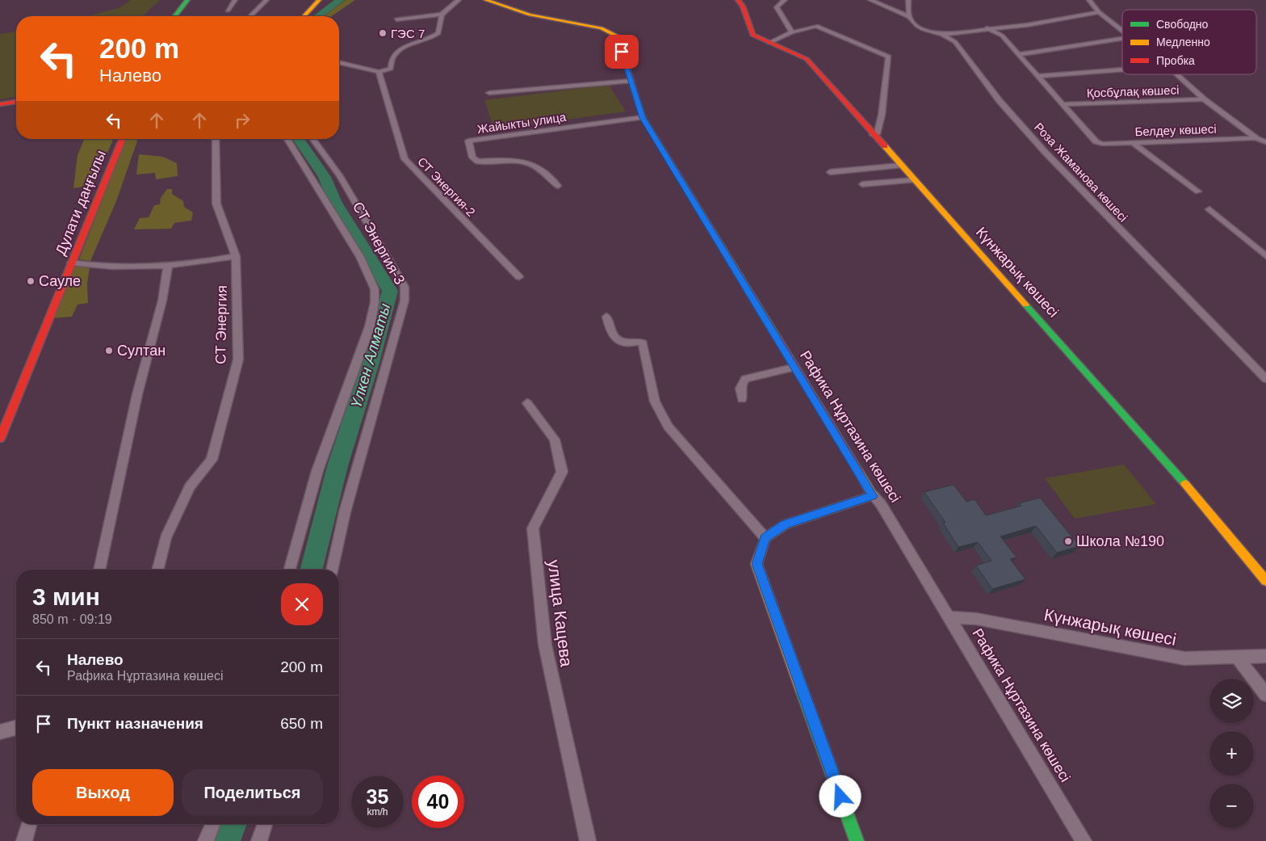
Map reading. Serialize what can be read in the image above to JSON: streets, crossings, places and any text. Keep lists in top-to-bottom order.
{
  "streets": {
    "street": [
      "Қосбұлақ көшесі",
      "Жайыкты улица",
      "Белдеу көшесі",
      "Роза Жаманова көшесі",
      "СТ Энергия-2",
      "Дулати даңғылы",
      "СТ Энергия-3",
      "Күнжарық көшесі",
      "СТ Энергия",
      "Рафика Нұртазина көшесі",
      "улица Кацева"
    ]
  },
  "crossings": [
    ["Қосбұлақ көшесі", "Белдеу көшесі"],
    ["Жайыкты улица", "Рафика Нұртазина көшесі"],
    ["Күнжарық көшесі", "Рафика Нұртазина көшесі"]
  ],
  "water": ["Үлкен Алматы"],
  "places": [
    "ГЭС 7",
    "Сауле",
    "Султан",
    "Школа №190"
  ],
  "legend": ["Свободно", "Медленно", "Пробка"],
  "page": {
    "turn": ["200 m", "Налево"],
    "heading": ["3 мин", "850 m · 09:19"],
    "list": [
      {
        "name": "Налево",
        "note": "Рафика Нұртазина көшесі",
        "value": "200 m"
      },
      {
        "name": "Пункт назначения",
        "value": "650 m"
      }
    ],
    "map_buttons": ["+", "−"],
    "buttons": ["Выход", "Поделиться"],
    "speed": "35 km/h",
    "limit": "40"
  }
}
